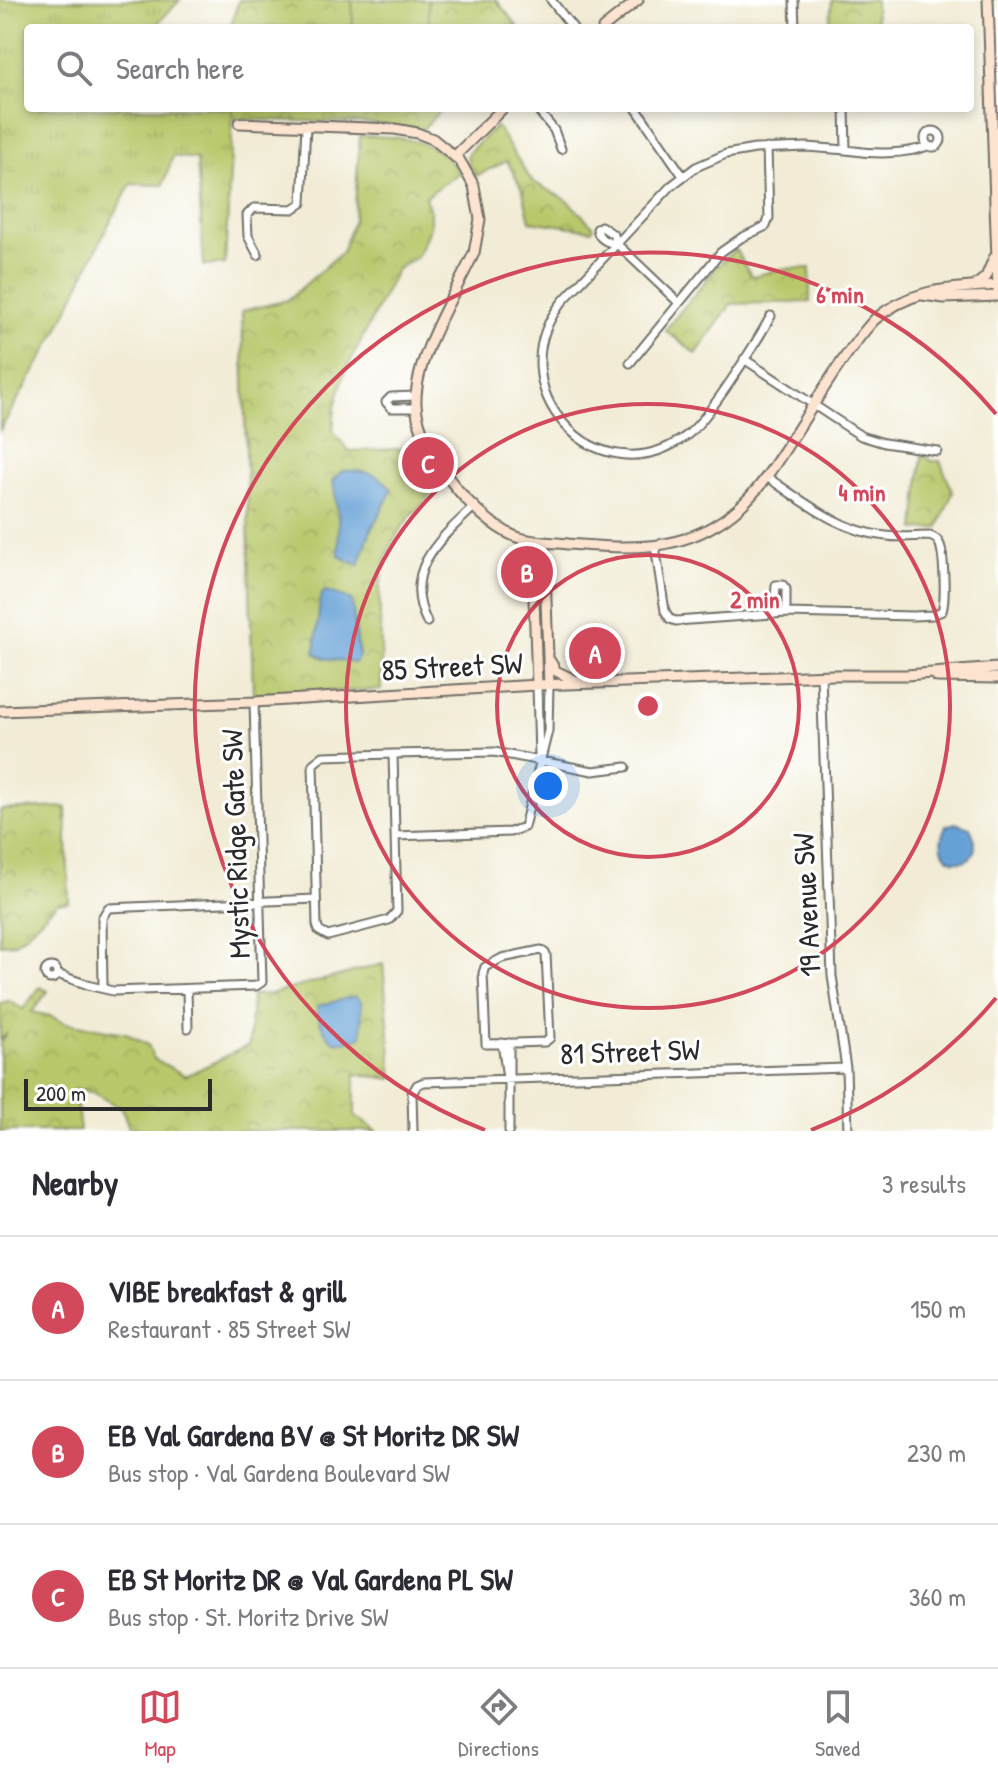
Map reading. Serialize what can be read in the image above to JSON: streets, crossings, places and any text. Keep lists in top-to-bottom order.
{
  "streets": {
    "street": [
      "85 Street SW",
      "Mystic Ridge Gate SW",
      "19 Avenue SW",
      "81 Street SW"
    ]
  },
  "crossings": [
    ["85 Street SW", "Mystic Ridge Gate SW"],
    ["85 Street SW", "19 Avenue SW"],
    ["19 Avenue SW", "81 Street SW"]
  ],
  "scale_bar": "200 m",
  "page": {
    "search": "Search here",
    "pins": ["C", "B", "A"],
    "scale": "200 m",
    "heading": ["Nearby", "3 results"],
    "list": [
      {
        "mark": "A",
        "name": "VIBE breakfast & grill",
        "note": "Restaurant · 85 Street SW",
        "value": "150 m"
      },
      {
        "mark": "B",
        "name": "EB Val Gardena BV @ St Moritz DR SW",
        "note": "Bus stop · Val Gardena Boulevard SW",
        "value": "230 m"
      },
      {
        "mark": "C",
        "name": "EB St Moritz DR @ Val Gardena PL SW",
        "note": "Bus stop · St. Moritz Drive SW",
        "value": "360 m"
      }
    ],
    "nav": ["Map", "Directions", "Saved"]
  },
  "rings": ["6 min", "4 min", "2 min"]
}
